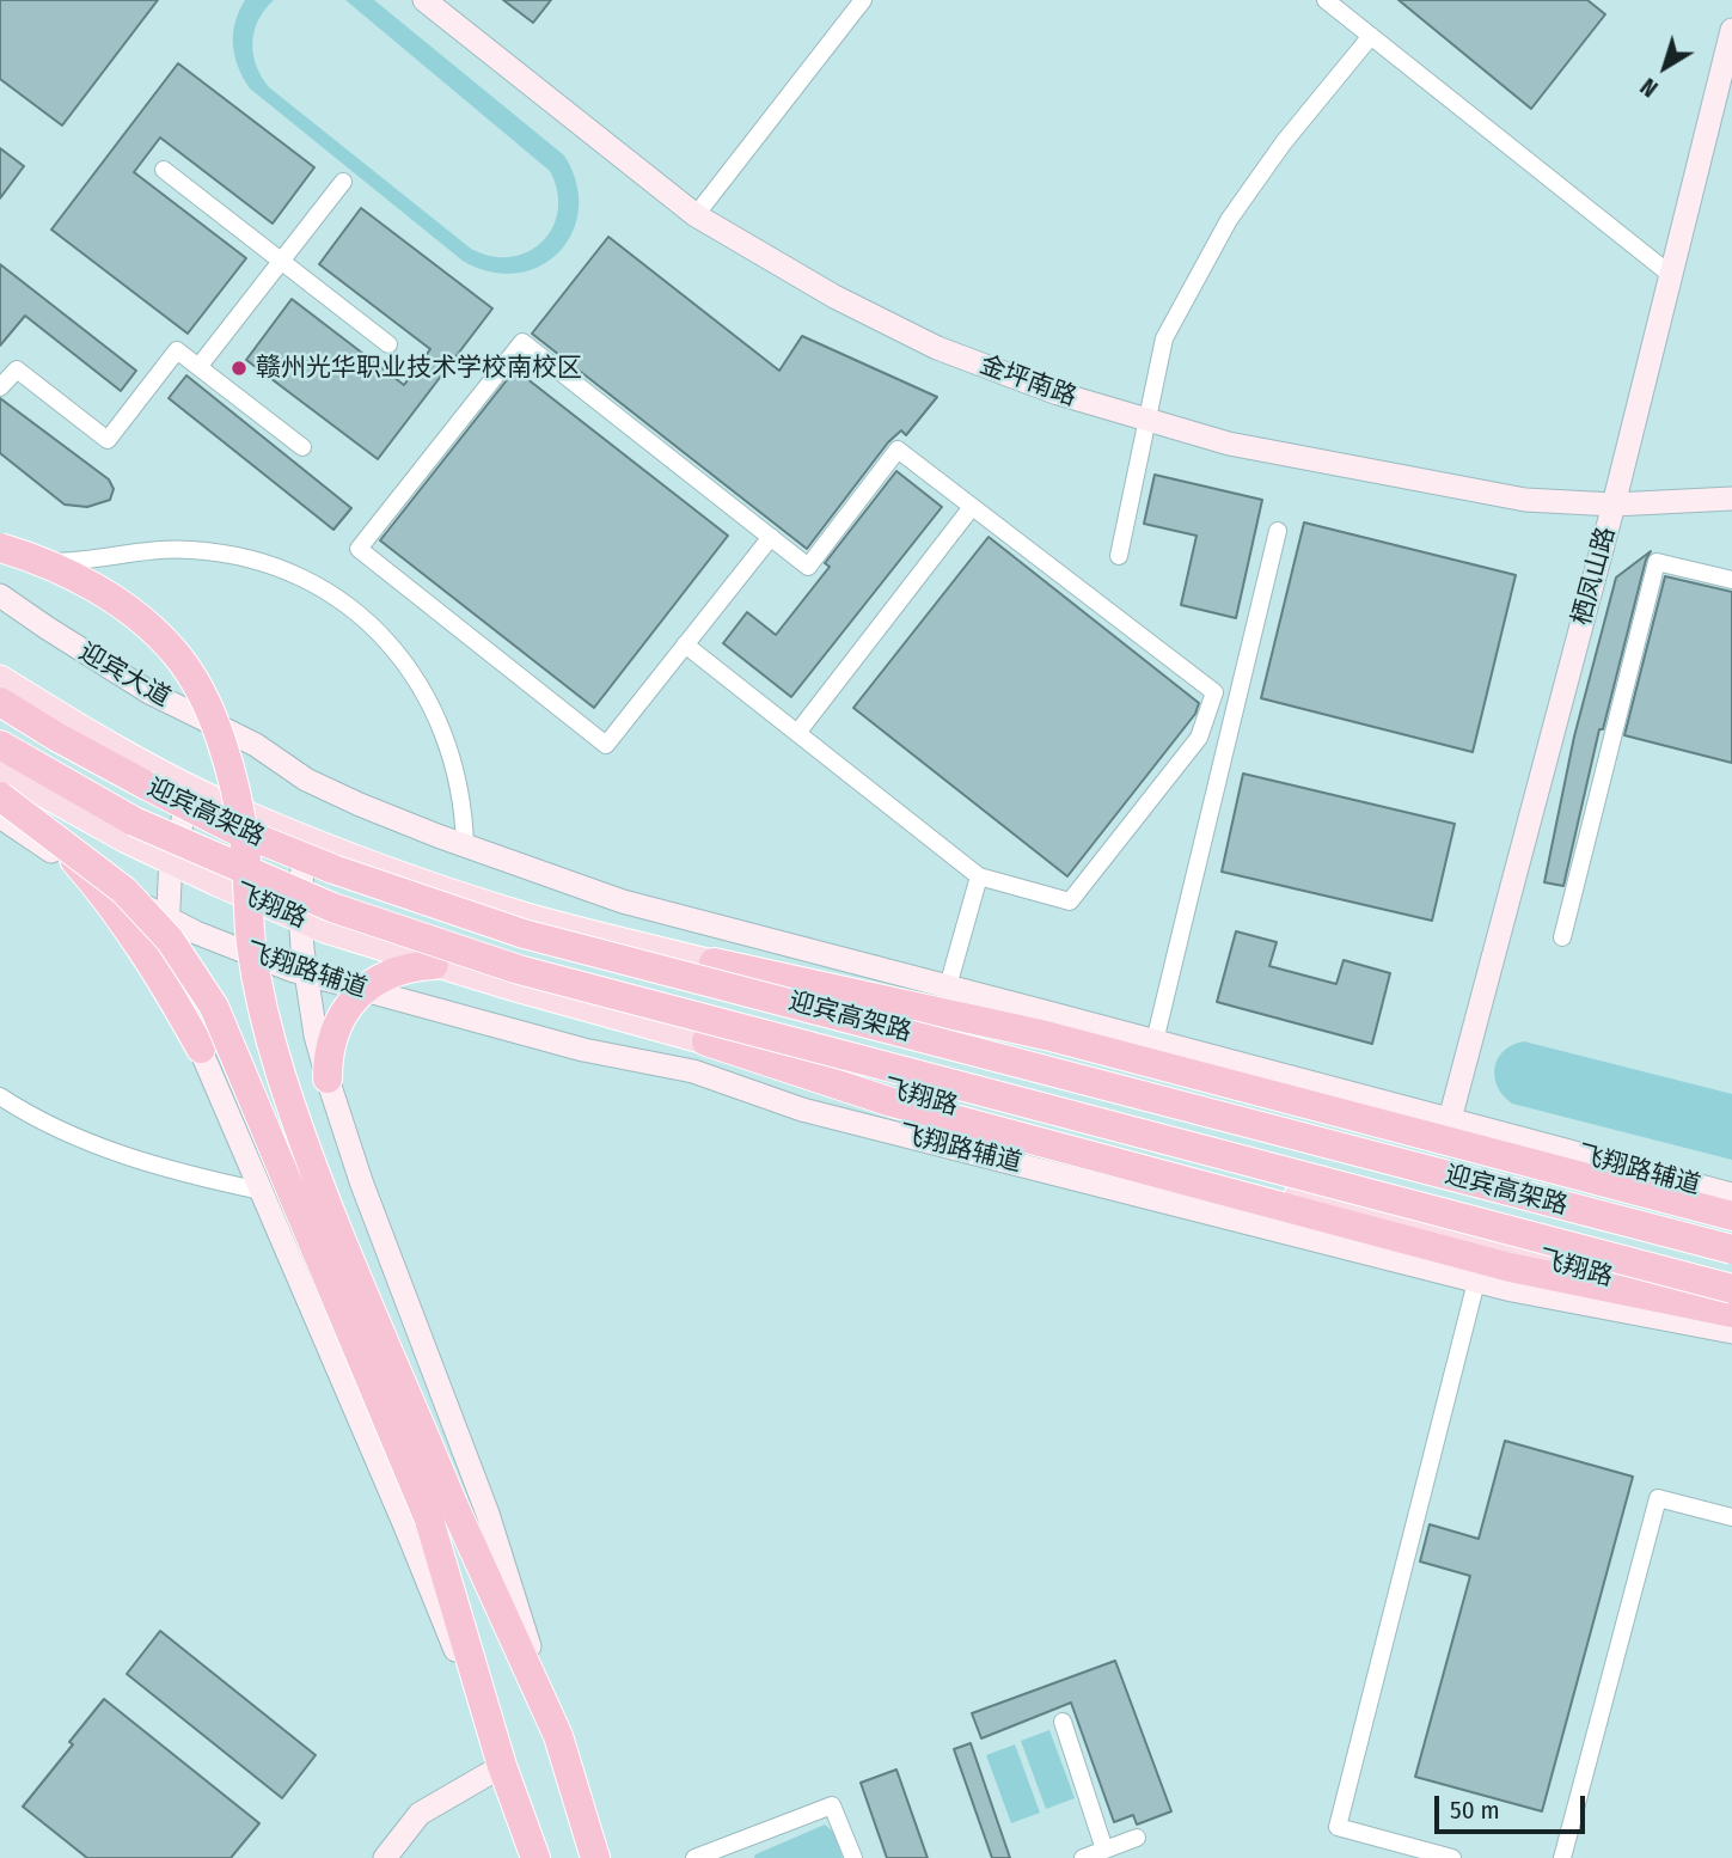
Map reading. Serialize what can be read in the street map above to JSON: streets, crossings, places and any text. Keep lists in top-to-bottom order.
{
  "streets": {
    "highway": ["迎宾高架路"],
    "main road": ["飞翔路"],
    "street": [
      "金坪南路",
      "栖凤山路",
      "迎宾大道",
      "飞翔路辅道"
    ]
  },
  "crossings": [
    ["金坪南路", "栖凤山路"],
    ["栖凤山路", "飞翔路辅道"],
    ["迎宾大道", "飞翔路辅道"]
  ],
  "places": ["赣州光华职业技术学校南校区"],
  "scale_bar": "50 m",
  "north": "bottom left"
}
